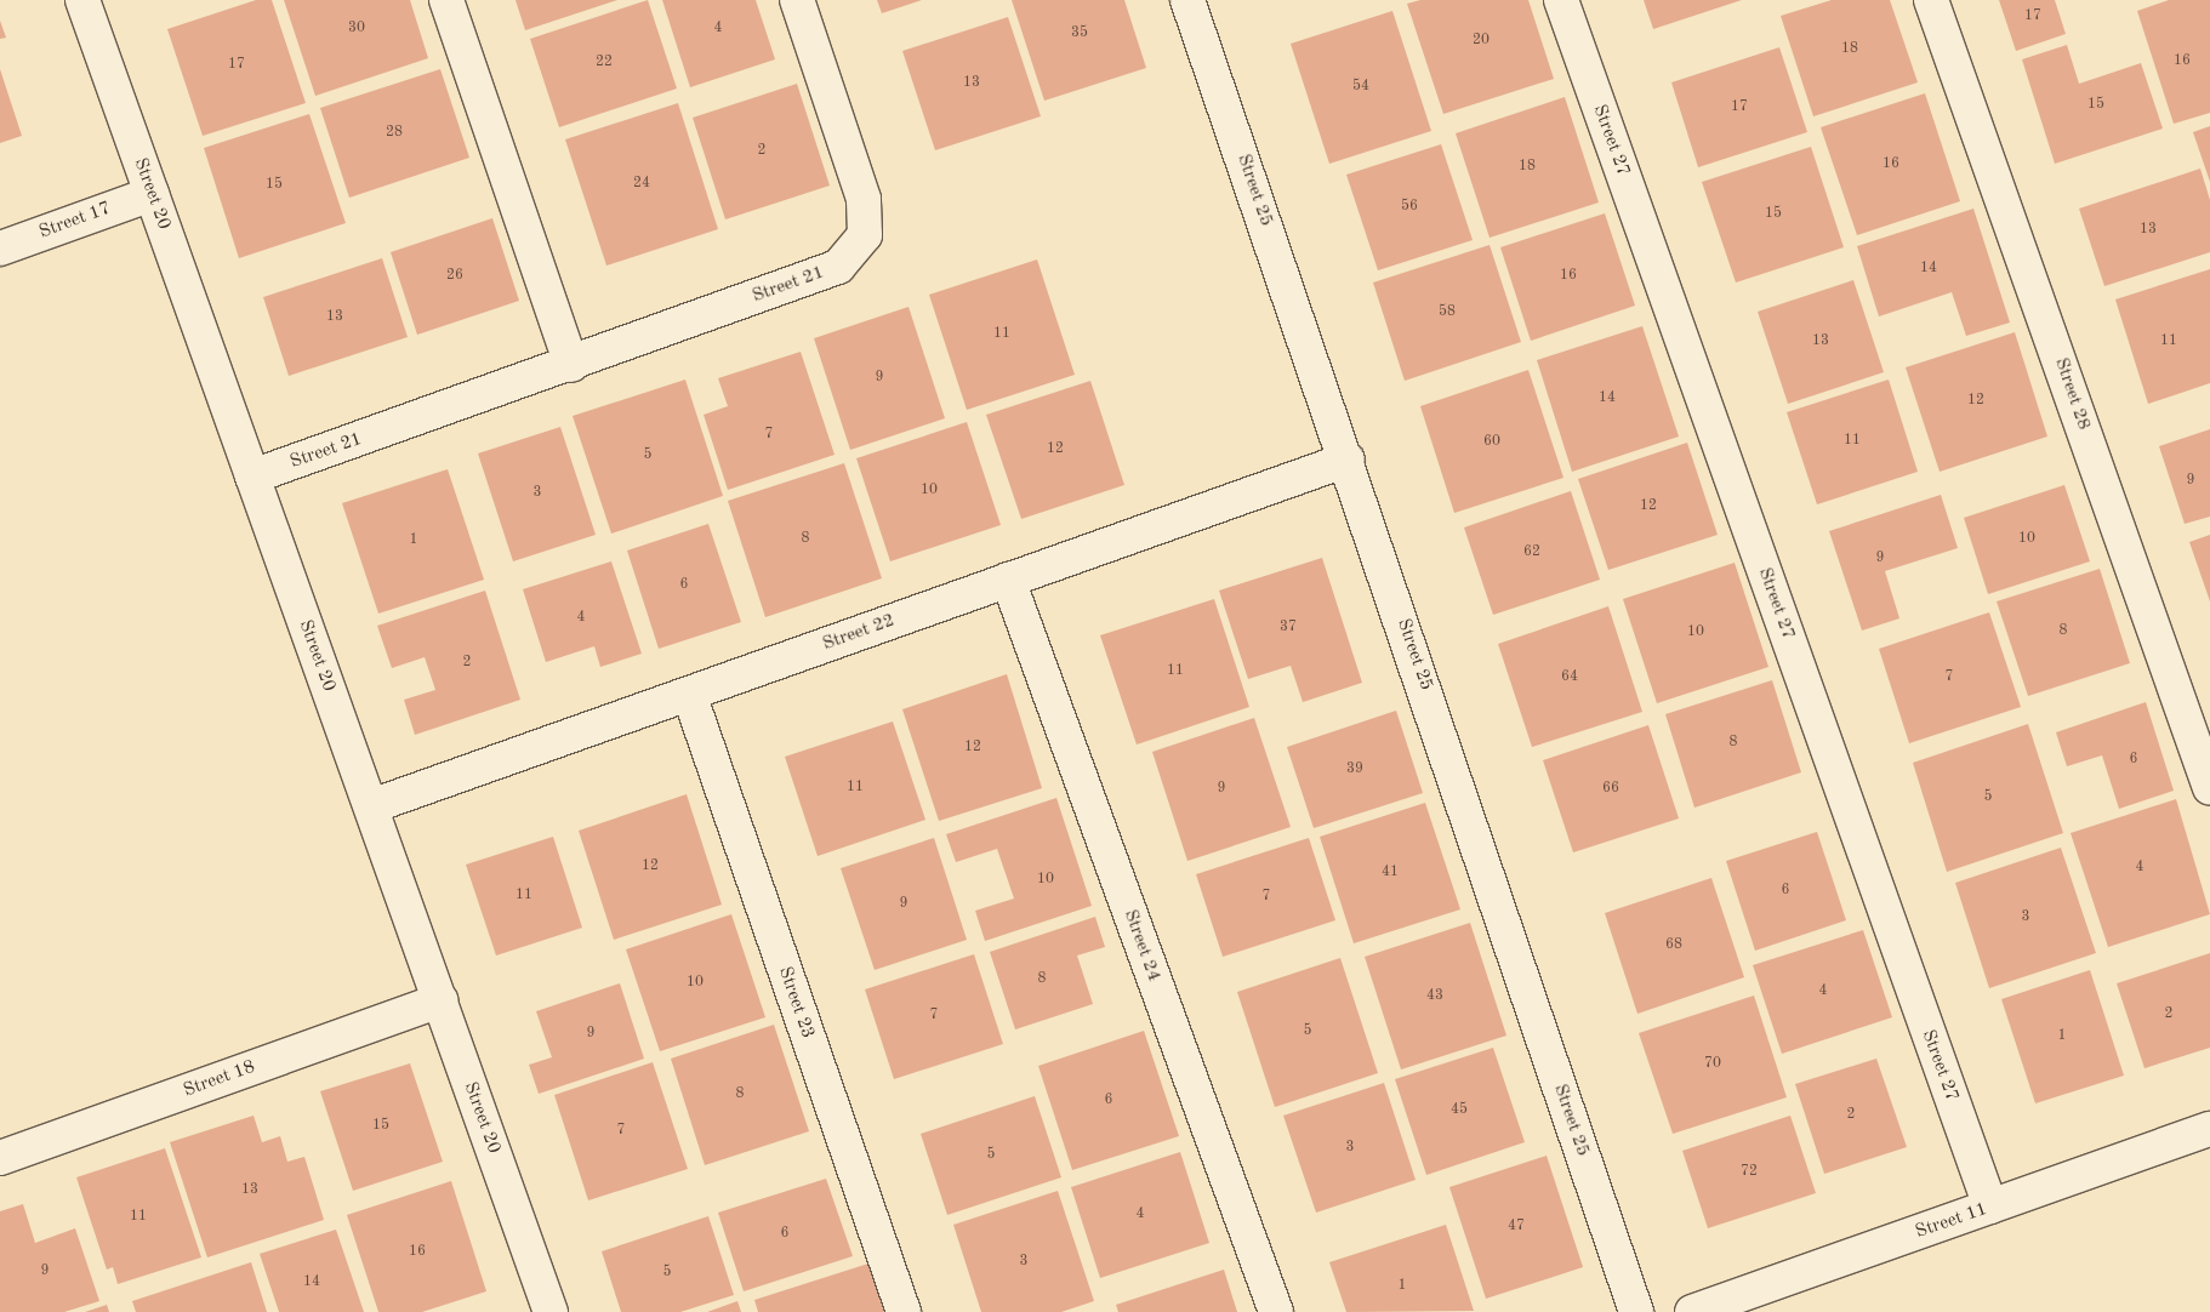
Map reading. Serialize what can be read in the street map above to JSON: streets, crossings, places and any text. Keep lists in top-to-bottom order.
{
  "streets": {
    "street": [
      "Street 27",
      "Street 25",
      "Street 20",
      "Street 17",
      "Street 21",
      "Street 28",
      "Street 22",
      "Street 24",
      "Street 23",
      "Street 18",
      "Street 11"
    ]
  },
  "crossings": [
    ["Street 27", "Street 11"],
    ["Street 25", "Street 22"],
    ["Street 20", "Street 17"],
    ["Street 20", "Street 21"],
    ["Street 20", "Street 22"],
    ["Street 20", "Street 18"],
    ["Street 22", "Street 24"],
    ["Street 22", "Street 23"]
  ],
  "house_numbers": [
    "17",
    "30",
    "4",
    "35",
    "20",
    "18",
    "16",
    "22",
    "17",
    "13",
    "54",
    "15",
    "17",
    "28",
    "2",
    "16",
    "18",
    "24",
    "15",
    "56",
    "15",
    "13",
    "14",
    "26",
    "16",
    "58",
    "13",
    "11",
    "13",
    "11",
    "9",
    "14",
    "12",
    "7",
    "11",
    "60",
    "12",
    "5",
    "9",
    "10",
    "3",
    "12",
    "8",
    "10",
    "1",
    "62",
    "9",
    "6",
    "4",
    "37",
    "8",
    "10",
    "2",
    "11",
    "64",
    "7",
    "8",
    "12",
    "6",
    "39",
    "11",
    "9",
    "66",
    "5",
    "12",
    "4",
    "41",
    "10",
    "6",
    "11",
    "7",
    "9",
    "3",
    "68",
    "8",
    "10",
    "4",
    "43",
    "2",
    "7",
    "5",
    "9",
    "1",
    "70",
    "8",
    "6",
    "45",
    "2",
    "15",
    "7",
    "3",
    "5",
    "72",
    "13",
    "4",
    "11",
    "47",
    "6",
    "16",
    "3",
    "9",
    "5",
    "14",
    "1"
  ]
}
